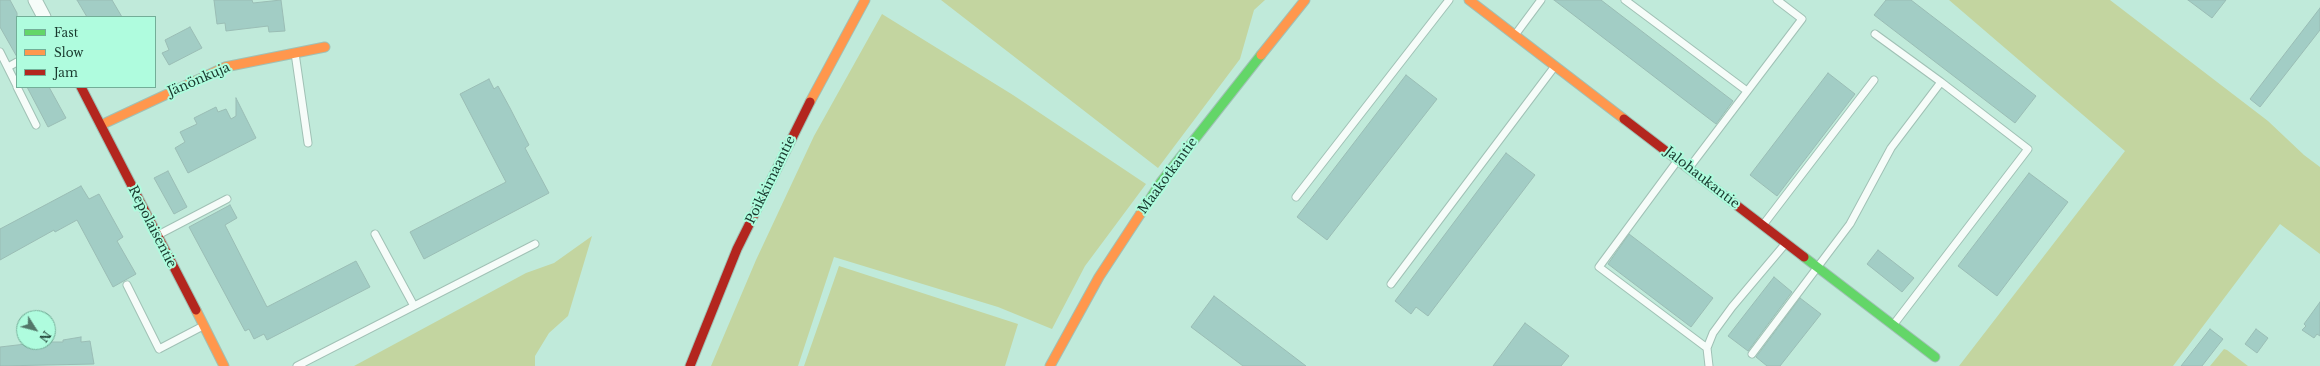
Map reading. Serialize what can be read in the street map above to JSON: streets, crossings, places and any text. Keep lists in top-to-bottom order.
{
  "streets": {
    "street": [
      "Jänönkuja",
      "Maakotkantie",
      "Jalohaukantie",
      "Poikkimaantie",
      "Repolaisentie"
    ]
  },
  "crossings": [
    ["Jänönkuja", "Repolaisentie"]
  ],
  "legend": ["Fast", "Slow", "Jam"],
  "north": "bottom right"
}
